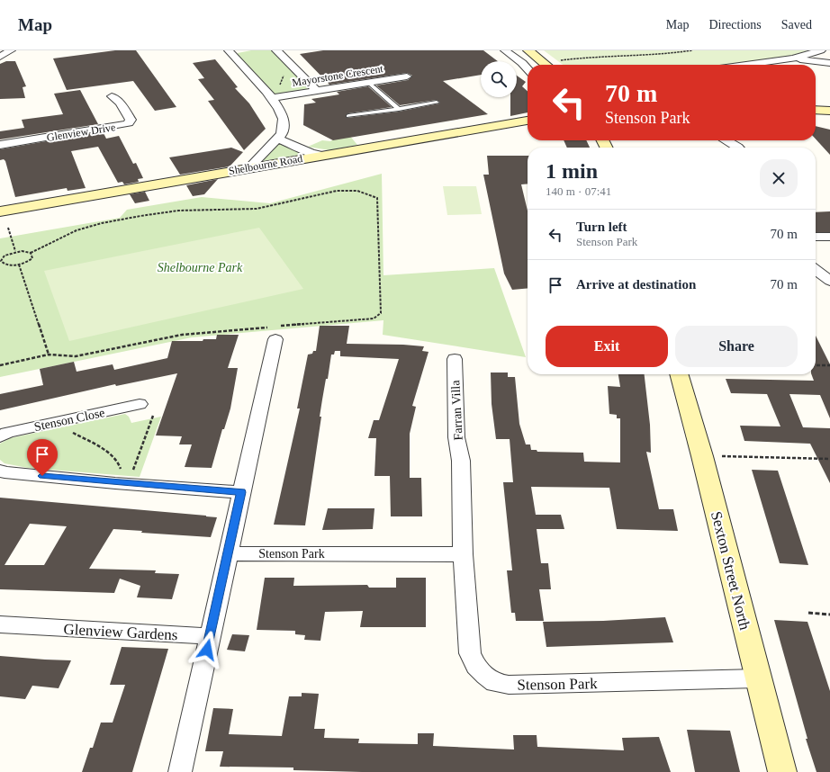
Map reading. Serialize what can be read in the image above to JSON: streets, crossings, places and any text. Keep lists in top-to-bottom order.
{
  "streets": {
    "main road": ["Shelbourne Road", "Sexton Street North"],
    "street": [
      "Mayorstone Crescent",
      "Glenview Drive",
      "Farran Villa",
      "Stenson Close",
      "Stenson Park",
      "Glenview Gardens"
    ]
  },
  "crossings": [
    ["Farran Villa", "Stenson Park"],
    ["Stenson Park", "Sexton Street North"]
  ],
  "parks": ["Shelbourne Park"],
  "page": {
    "header": "Map",
    "nav": ["Map", "Directions", "Saved"],
    "turn": ["70 m", "Stenson Park"],
    "heading": ["1 min", "140 m · 07:41"],
    "list": [
      {
        "name": "Turn left",
        "note": "Stenson Park",
        "value": "70 m"
      },
      {
        "name": "Arrive at destination",
        "value": "70 m"
      }
    ],
    "buttons": ["Exit", "Share"]
  }
}
